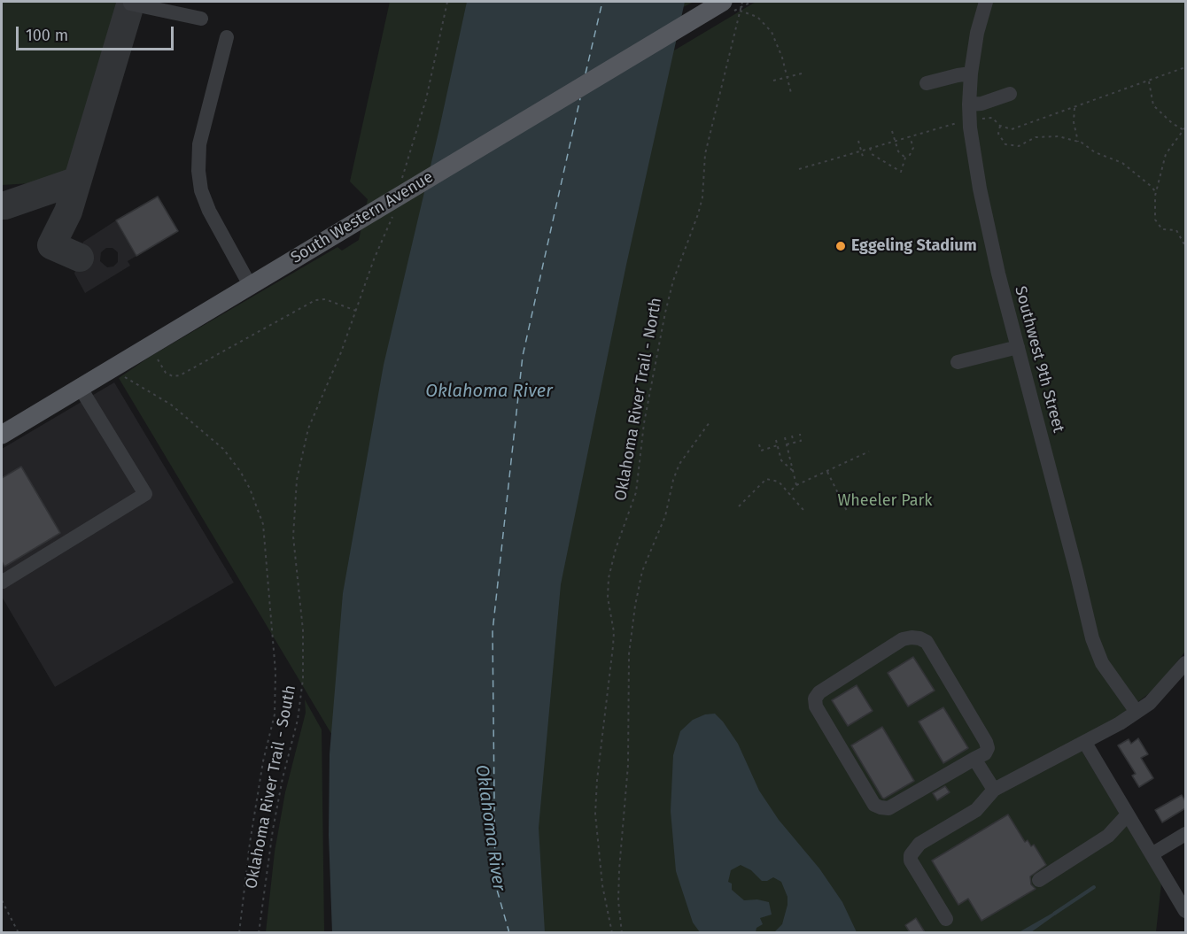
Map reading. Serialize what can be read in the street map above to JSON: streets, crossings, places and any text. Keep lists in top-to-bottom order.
{
  "streets": {
    "main road": ["South Western Avenue"],
    "street": ["Southwest 9th Street"],
    "path": ["Oklahoma River Trail - North", "Oklahoma River Trail - South"]
  },
  "water": ["Oklahoma River"],
  "parks": ["Wheeler Park"],
  "places": ["Eggeling Stadium"],
  "scale_bar": "100 m"
}
